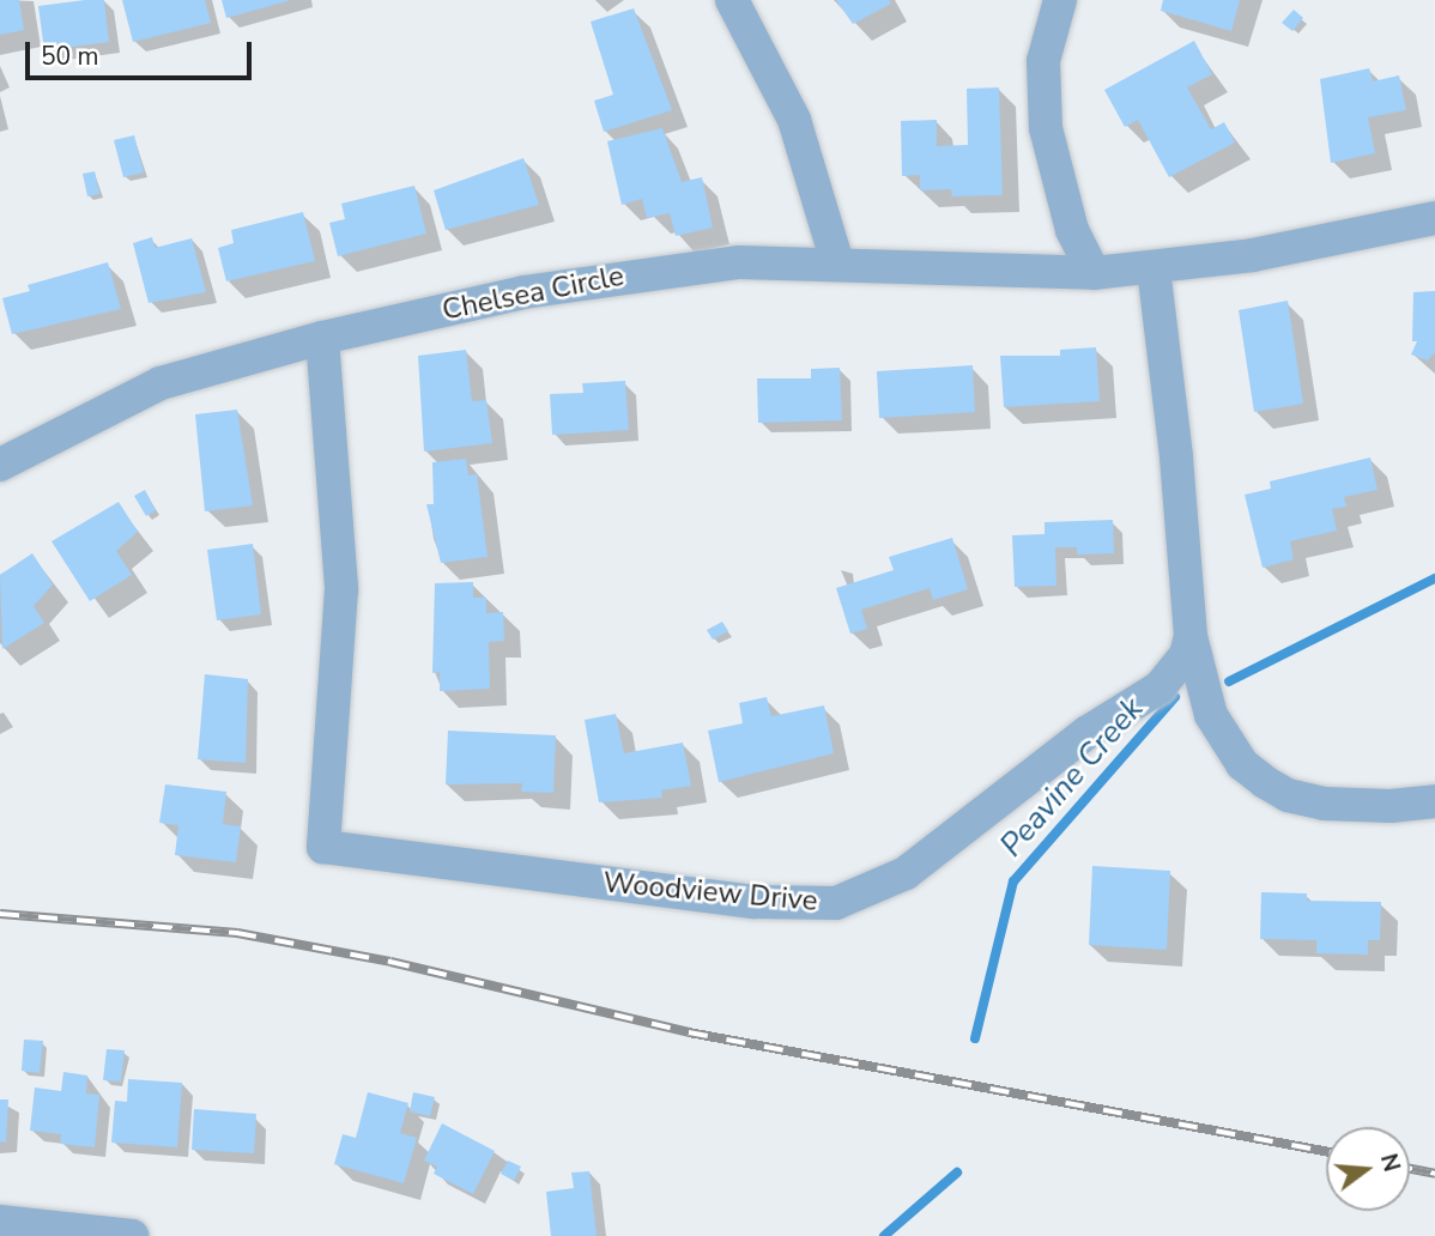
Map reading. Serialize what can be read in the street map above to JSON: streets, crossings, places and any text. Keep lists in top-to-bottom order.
{
  "streets": {
    "street": ["Chelsea Circle", "Woodview Drive"]
  },
  "crossings": [
    ["Chelsea Circle", "Woodview Drive"]
  ],
  "water": ["Peavine Creek"],
  "scale_bar": "50 m",
  "north": "right"
}
